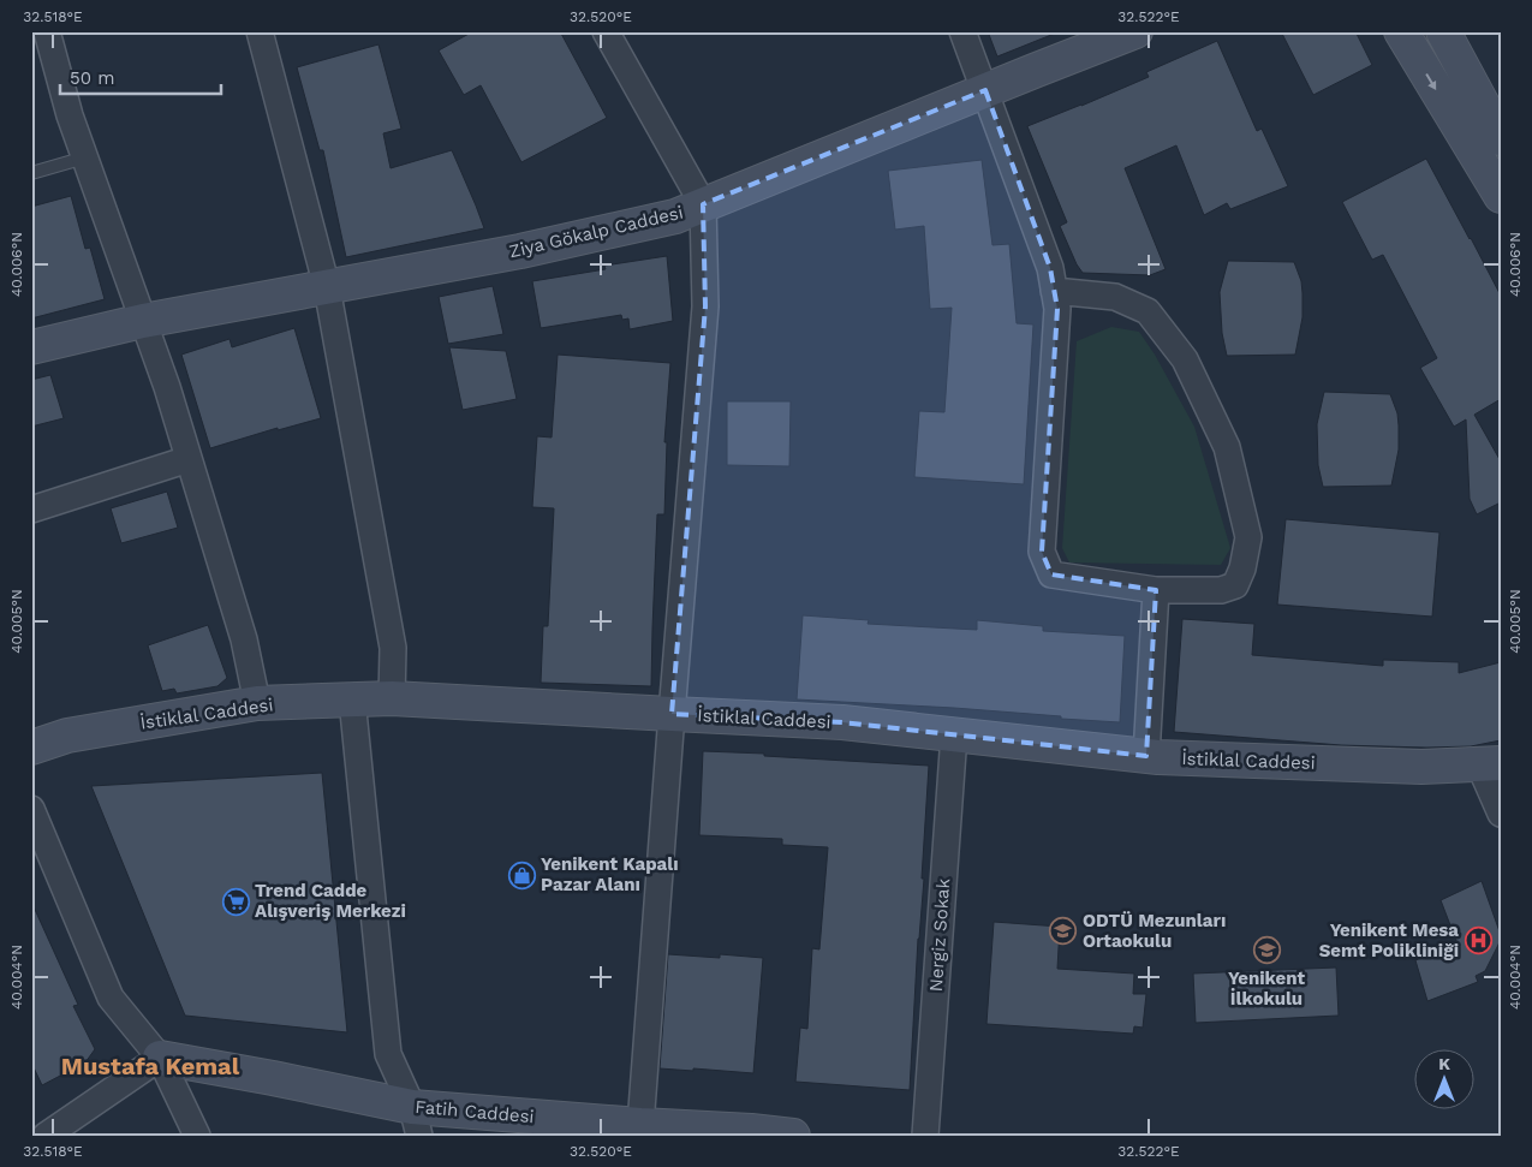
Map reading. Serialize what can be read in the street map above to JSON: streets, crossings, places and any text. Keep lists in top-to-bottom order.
{
  "streets": {
    "street": [
      "Ziya Gökalp Caddesi",
      "İstiklal Caddesi",
      "Nergiz Sokak",
      "Fatih Caddesi"
    ]
  },
  "crossings": [
    ["İstiklal Caddesi", "Nergiz Sokak"]
  ],
  "districts": ["Mustafa Kemal"],
  "places": {
    "shop": ["Yenikent Kapalı Pazar Alanı"],
    "supermarket": ["Trend Cadde Alışveriş Merkezi"],
    "school or university": ["ODTÜ Mezunları Ortaokulu", "Yenikent İlkokulu"],
    "hospital": ["Yenikent Mesa Semt Polikliniği"]
  },
  "scale_bar": "50 m",
  "north": "top",
  "coordinates": [
    "32.518°E",
    "32.520°E",
    "32.522°E",
    "40.006°N",
    "40.005°N",
    "40.004°N"
  ]
}
